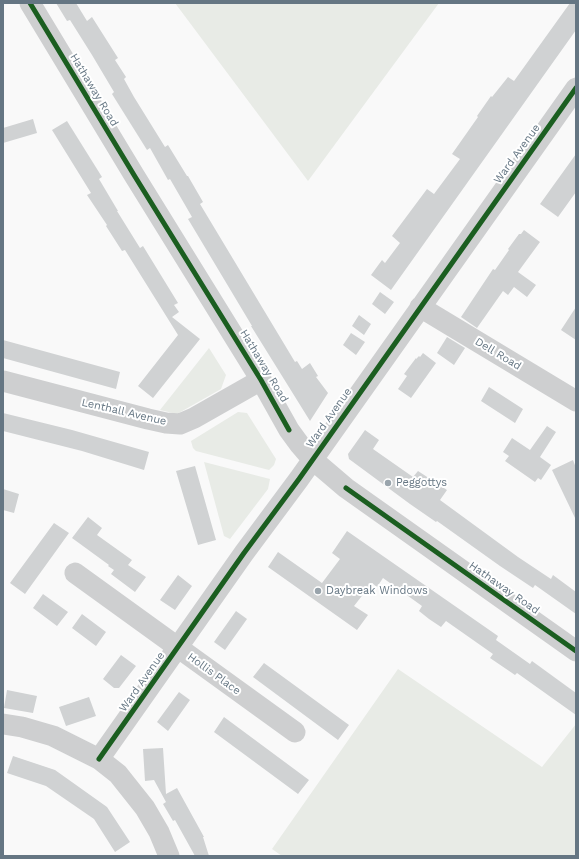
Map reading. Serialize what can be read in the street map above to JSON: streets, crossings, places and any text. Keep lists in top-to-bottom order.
{
  "streets": {
    "street": [
      "Hathaway Road",
      "Ward Avenue",
      "Dell Road",
      "Lenthall Avenue",
      "Hollis Place"
    ]
  },
  "crossings": [
    ["Hathaway Road", "Ward Avenue"],
    ["Hathaway Road", "Lenthall Avenue"],
    ["Ward Avenue", "Dell Road"],
    ["Ward Avenue", "Hollis Place"]
  ],
  "places": ["Peggottys", "Daybreak Windows"]
}
